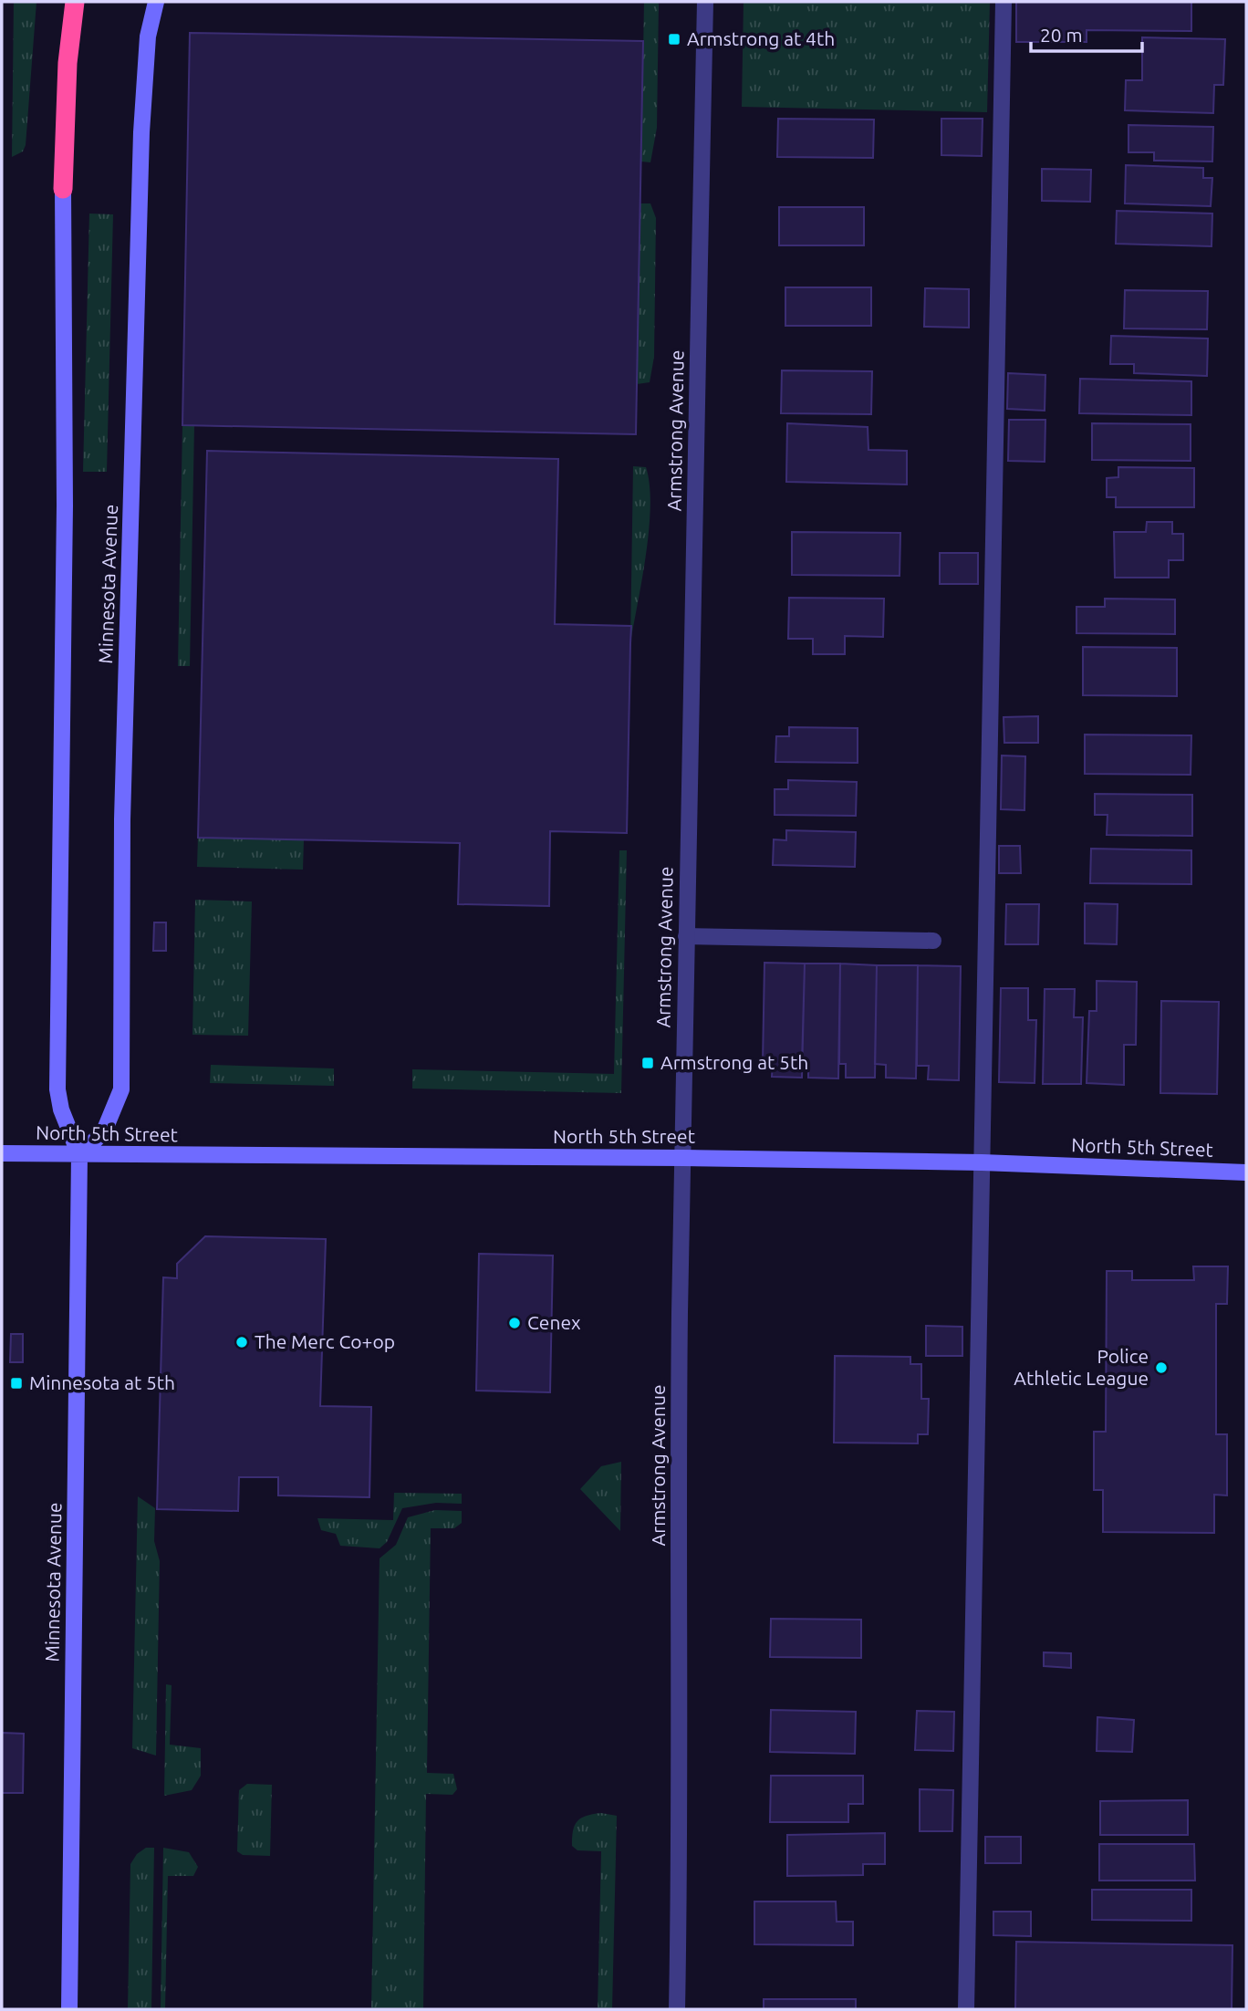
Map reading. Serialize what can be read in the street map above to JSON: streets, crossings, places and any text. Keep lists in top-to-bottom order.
{
  "streets": {
    "main road": ["Minnesota Avenue", "North 5th Street"],
    "street": ["Armstrong Avenue"]
  },
  "crossings": [
    ["Armstrong Avenue", "North 5th Street"],
    ["Minnesota Avenue", "North 5th Street"]
  ],
  "places": {
    "transit": ["Armstrong at 4th", "Armstrong at 5th", "Minnesota at 5th"],
    "other": ["Cenex", "The Merc Co+op", "Police Athletic League"]
  },
  "scale_bar": "20 m"
}
